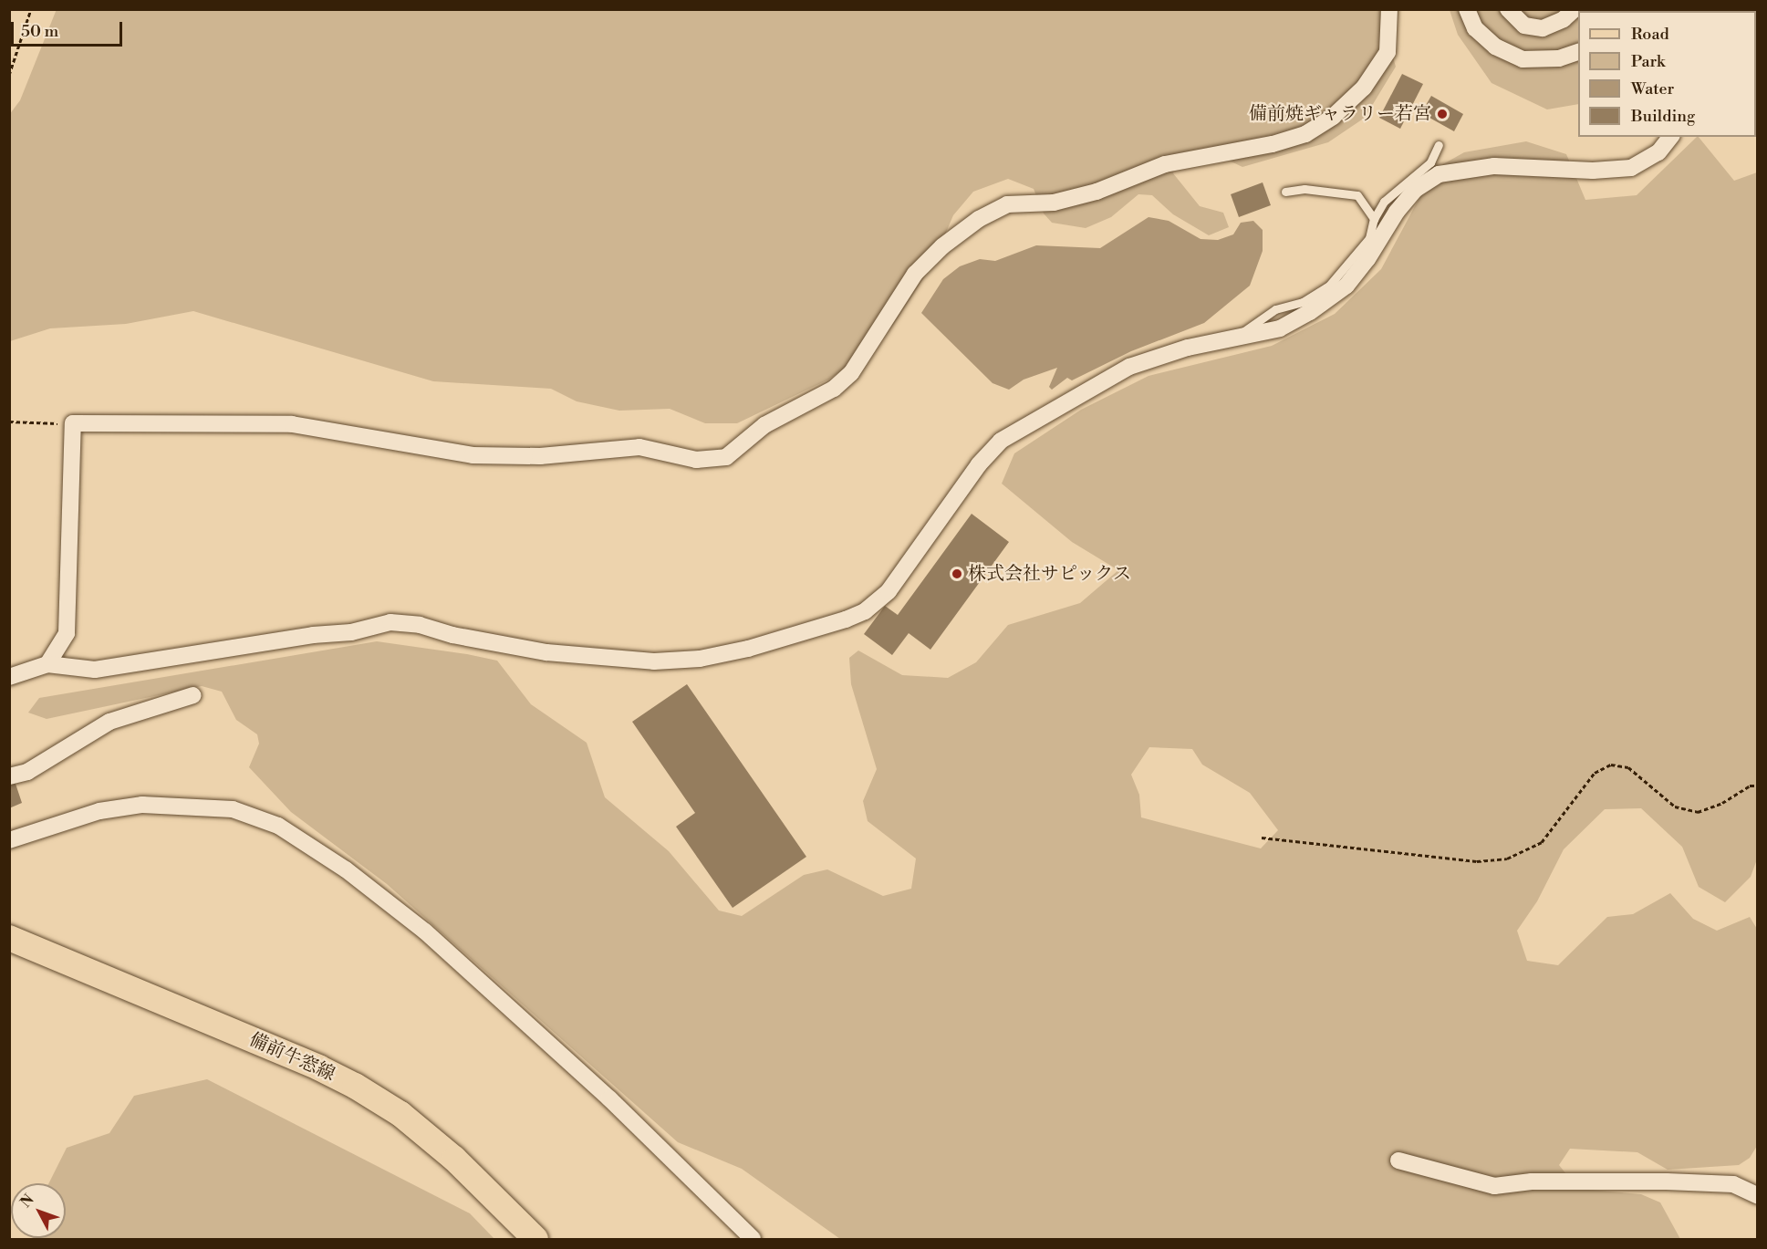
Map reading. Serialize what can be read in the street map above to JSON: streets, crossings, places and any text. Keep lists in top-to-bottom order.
{
  "streets": {
    "main road": ["備前牛窓線"]
  },
  "places": ["備前焼ギャラリー若宮", "株式会社サピックス"],
  "legend": [
    "Road",
    "Park",
    "Water",
    "Building"
  ],
  "scale_bar": "50 m",
  "north": "top left"
}
